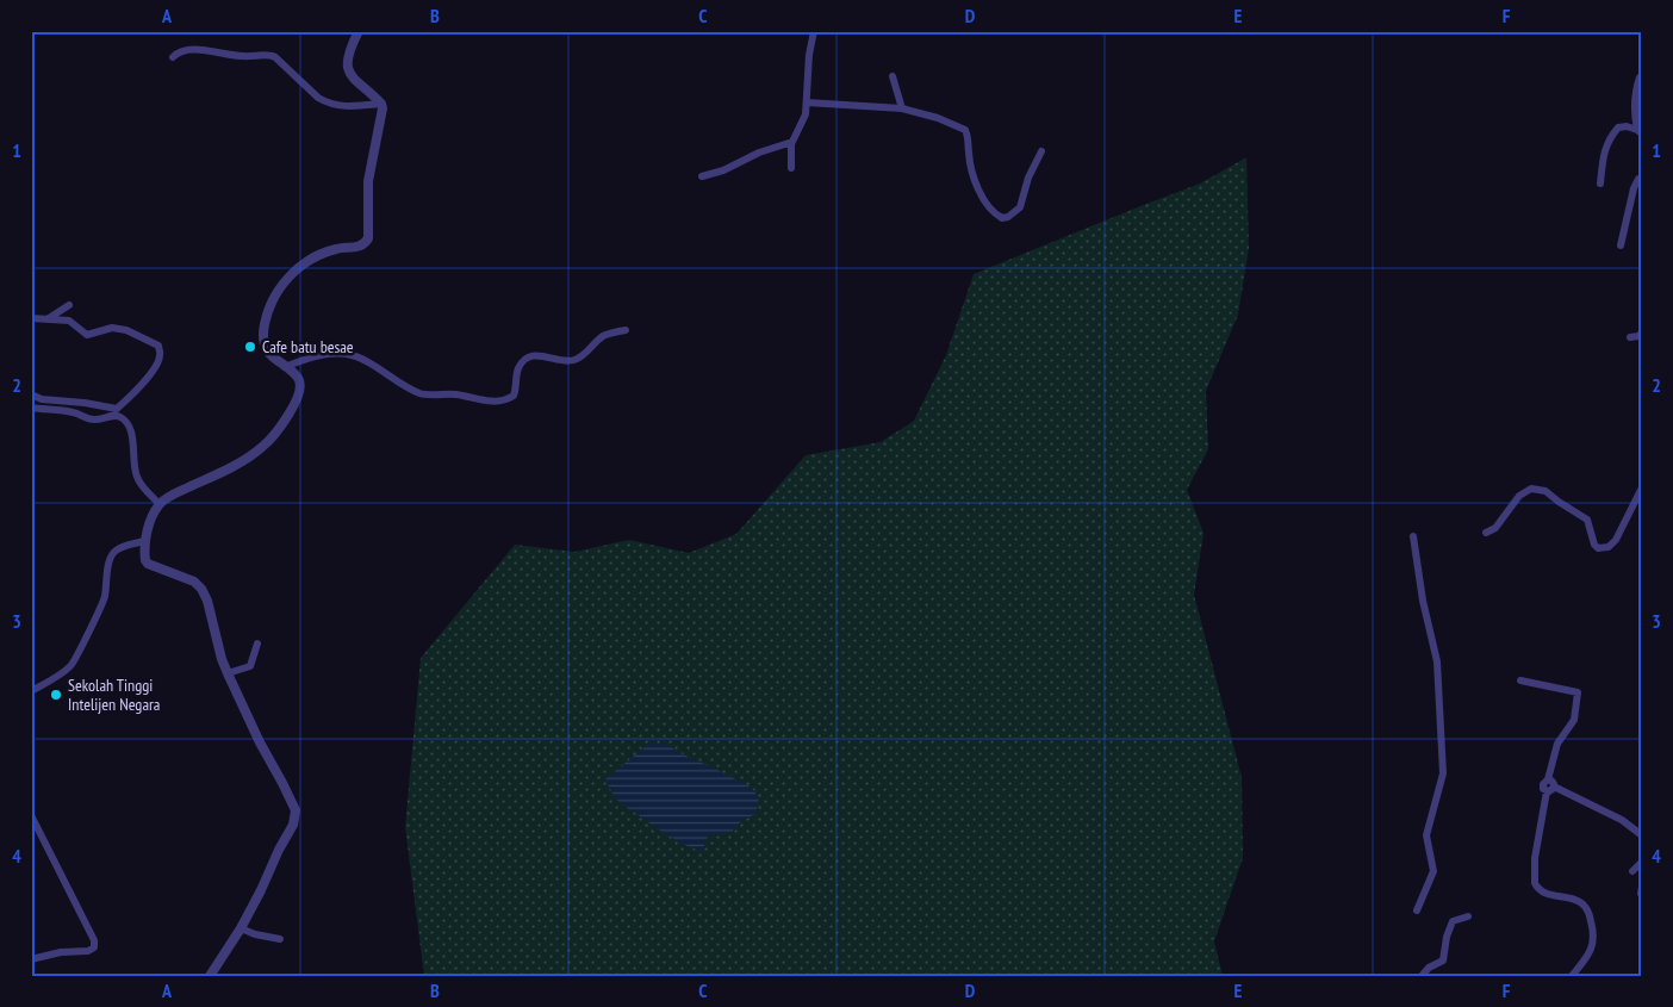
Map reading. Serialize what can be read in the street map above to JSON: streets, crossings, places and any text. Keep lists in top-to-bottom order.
{
  "places": ["Cafe batu besae", "Sekolah Tinggi Intelijen Negara"],
  "grid": {
    "columns": [
      "A",
      "B",
      "C",
      "D",
      "E",
      "F"
    ],
    "rows": [
      "1",
      "2",
      "3",
      "4"
    ]
  }
}
